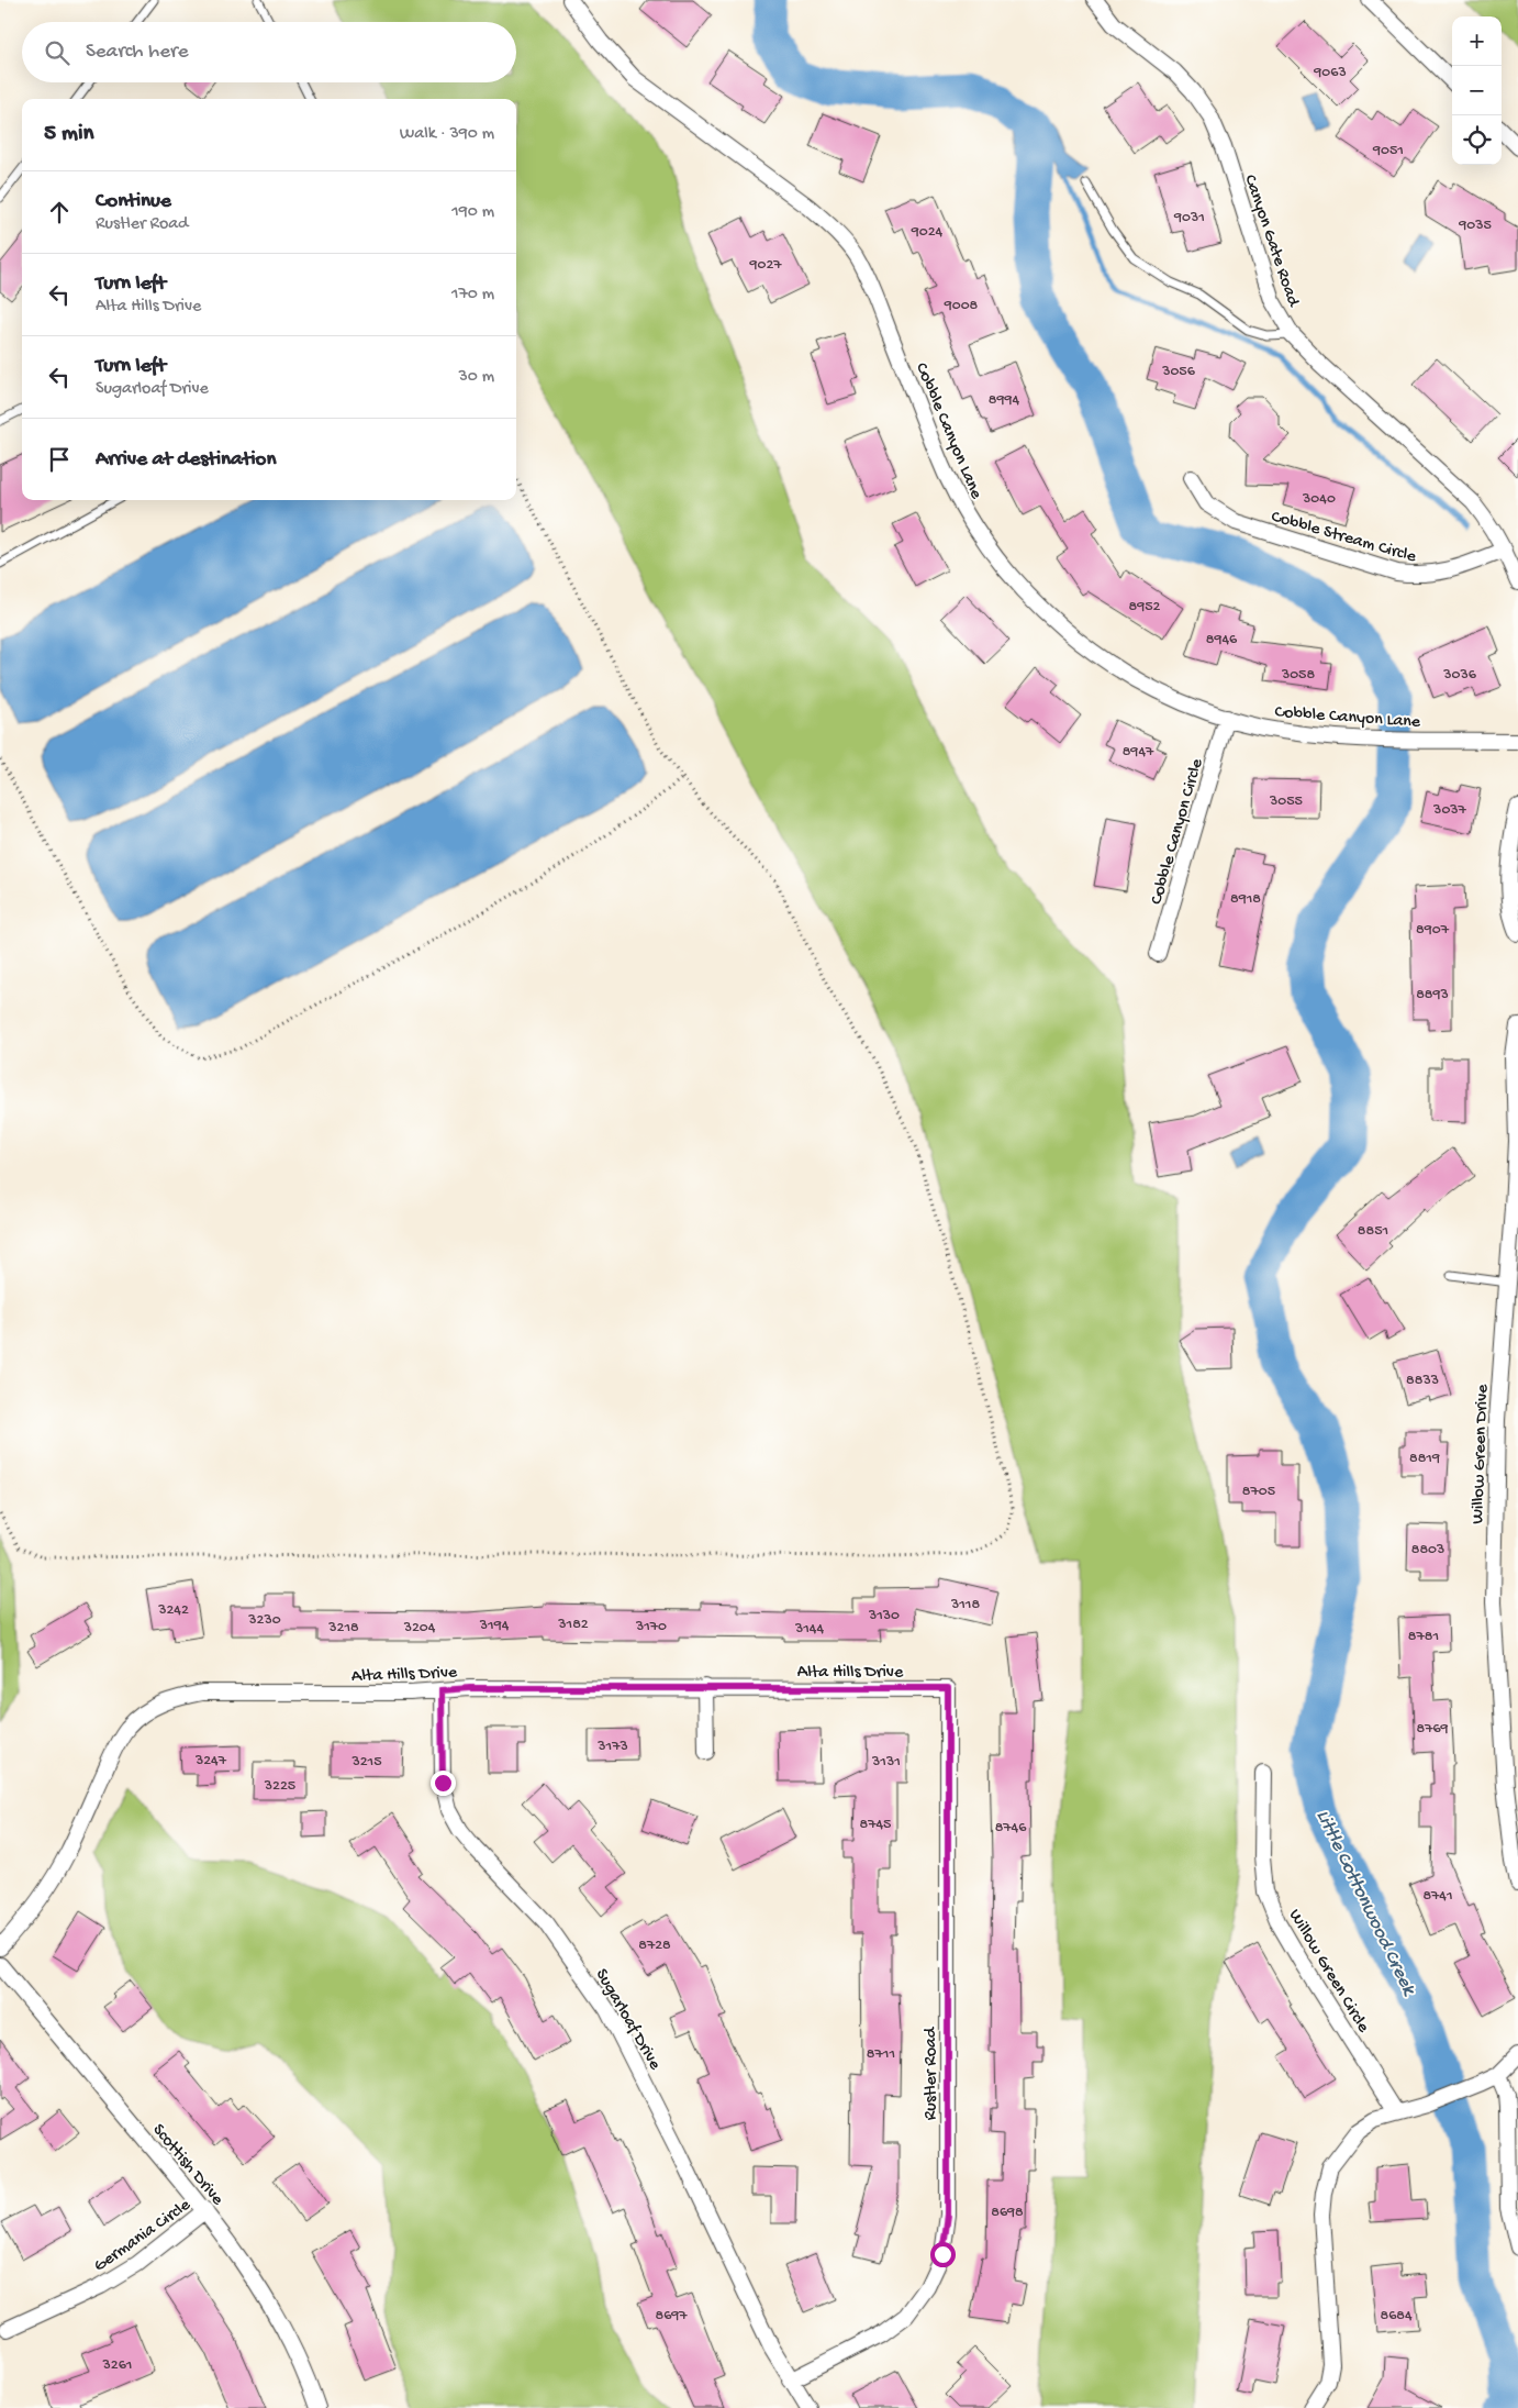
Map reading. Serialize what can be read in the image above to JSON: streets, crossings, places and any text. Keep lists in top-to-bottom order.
{
  "streets": {
    "street": [
      "Canyon Gate Road",
      "Cobble Canyon Lane",
      "Cobble Stream Circle",
      "Cobble Canyon Circle",
      "Willow Green Drive",
      "Alta Hills Drive",
      "Willow Green Circle",
      "Sugarloaf Drive",
      "Rustler Road",
      "Scottish Drive",
      "Germania Circle"
    ]
  },
  "crossings": [
    ["Canyon Gate Road", "Cobble Stream Circle"],
    ["Cobble Canyon Lane", "Cobble Canyon Circle"],
    ["Alta Hills Drive", "Sugarloaf Drive"],
    ["Alta Hills Drive", "Rustler Road"],
    ["Sugarloaf Drive", "Rustler Road"],
    ["Scottish Drive", "Germania Circle"]
  ],
  "water": ["Little Cottonwood Creek"],
  "house_numbers": [
    "9063",
    "9051",
    "9031",
    "9035",
    "9024",
    "9027",
    "9008",
    "3056",
    "8994",
    "3040",
    "8952",
    "8946",
    "3058",
    "3036",
    "8947",
    "3055",
    "3037",
    "8918",
    "8907",
    "8893",
    "8851",
    "8833",
    "8819",
    "8705",
    "8803",
    "3118",
    "3242",
    "3130",
    "3230",
    "3182",
    "3194",
    "3170",
    "3218",
    "3204",
    "3144",
    "8781",
    "8769",
    "3173",
    "3247",
    "3215",
    "3131",
    "3225",
    "8745",
    "8746",
    "8741",
    "8728",
    "8711",
    "8698",
    "8697",
    "8684",
    "3261"
  ],
  "page": {
    "map_buttons": ["+", "−"],
    "search": "Search here",
    "heading": ["5 min", "Walk · 390 m"],
    "list": [
      ["Continue", "Rustler Road", "190 m"],
      ["Turn left", "Alta Hills Drive", "170 m"],
      ["Turn left", "Sugarloaf Drive", "30 m"],
      "Arrive at destination"
    ]
  }
}
